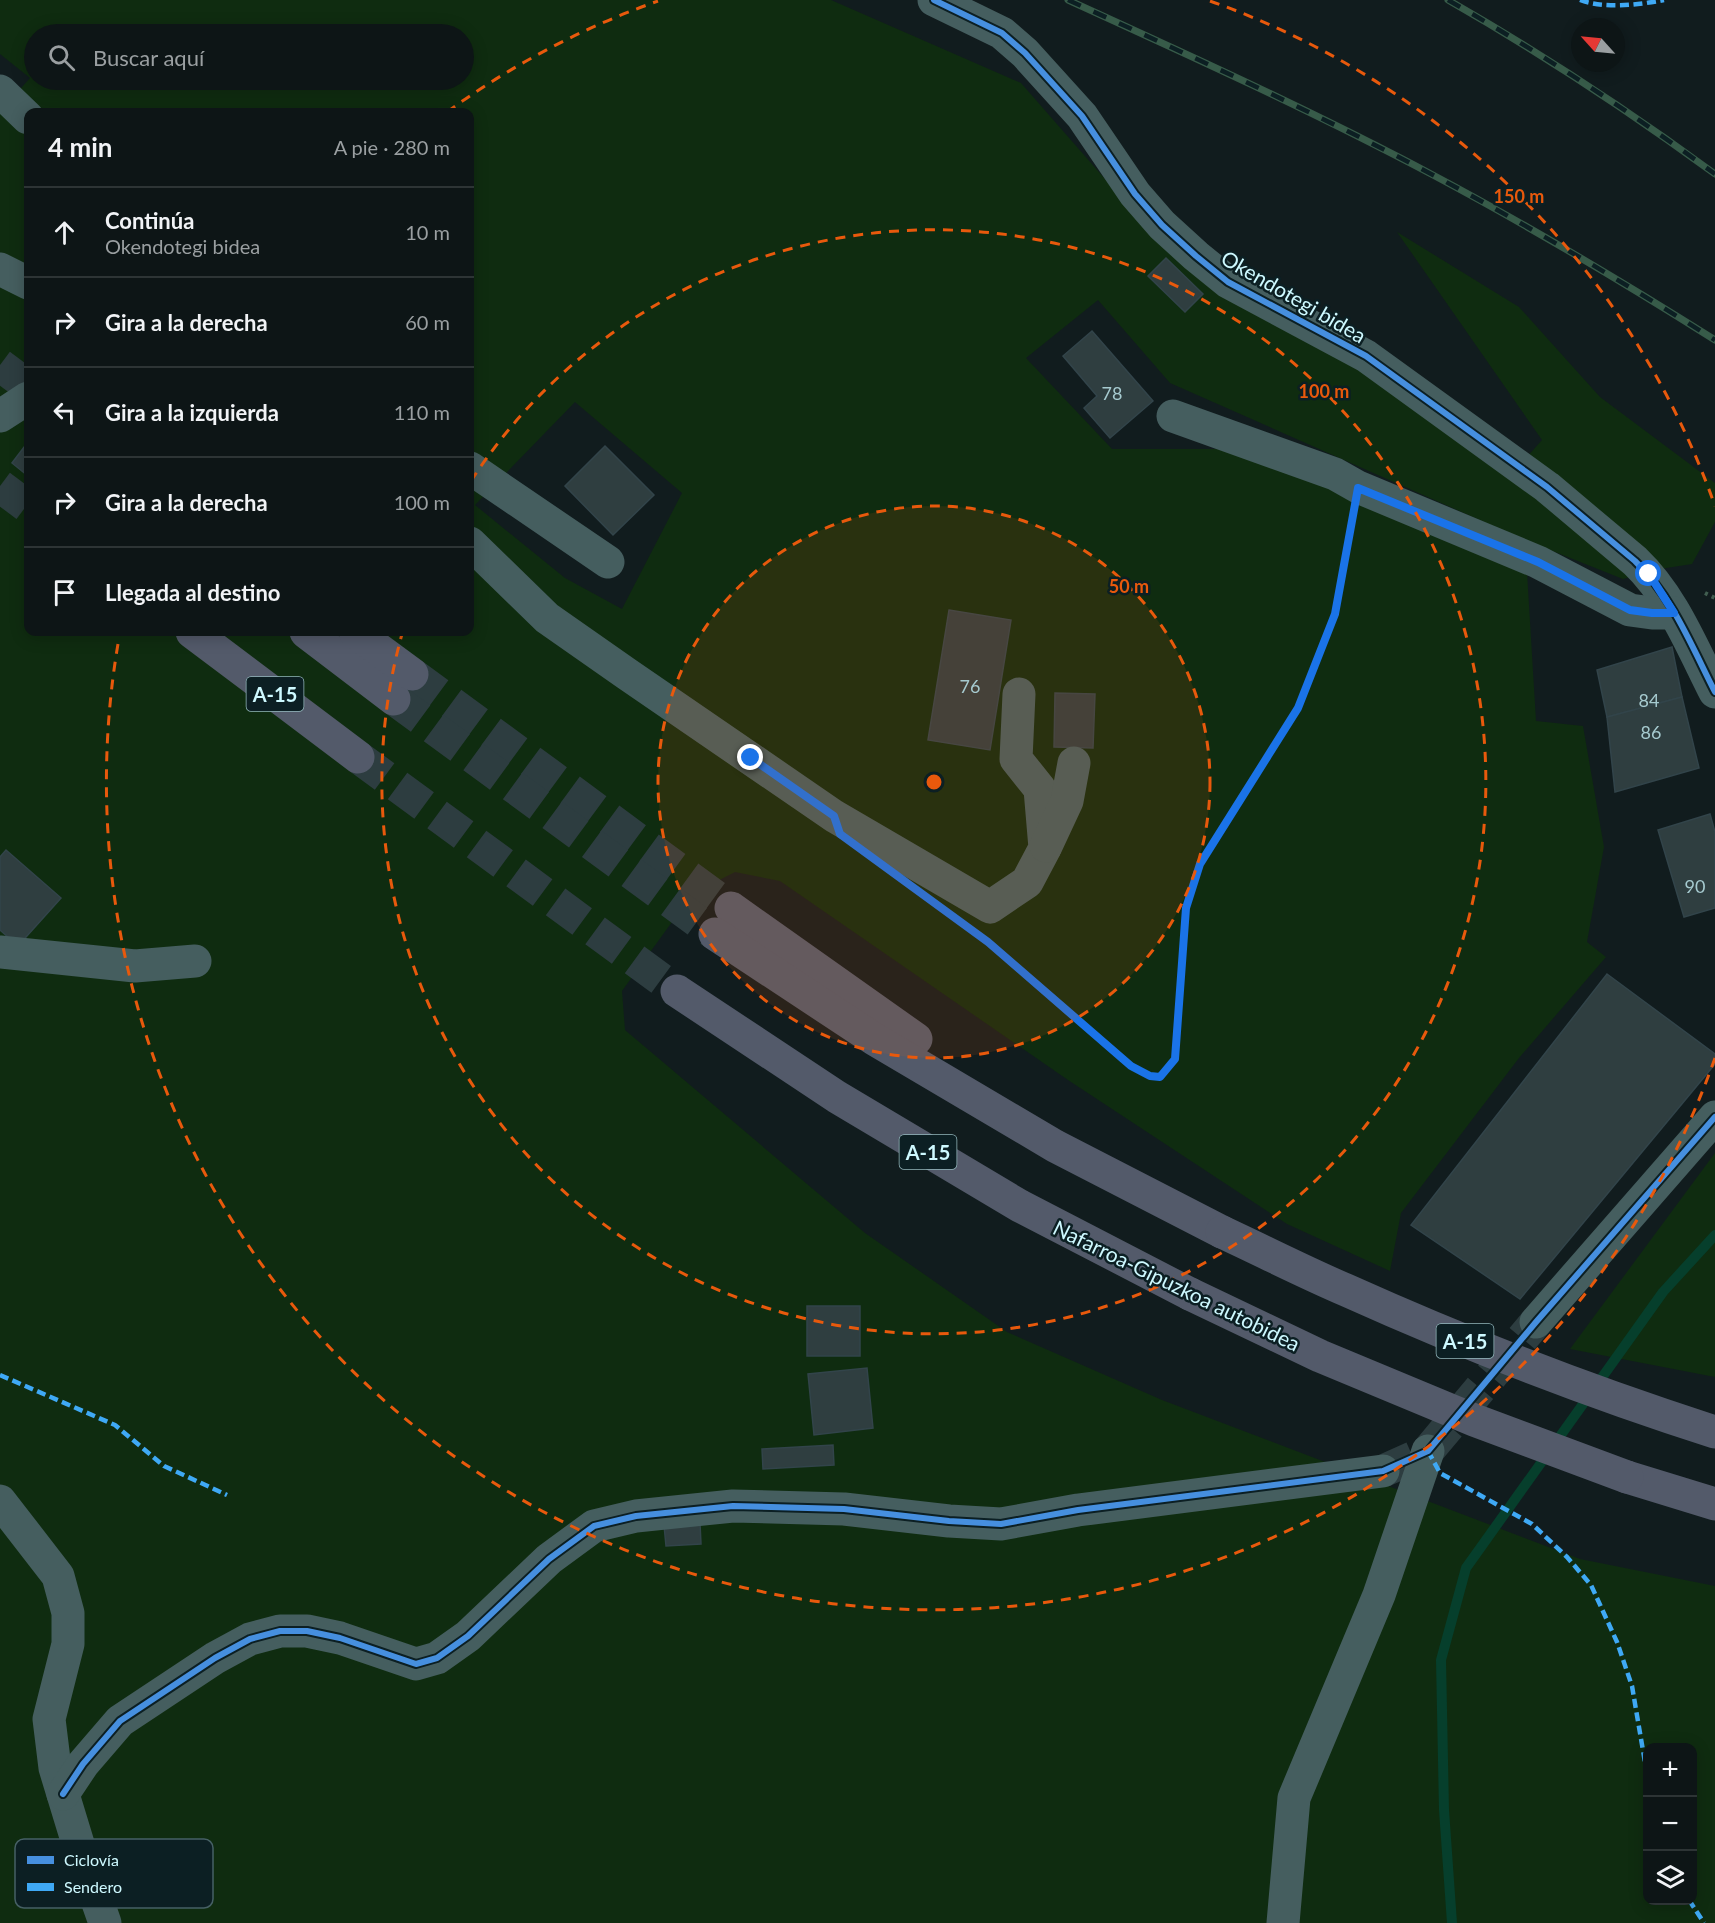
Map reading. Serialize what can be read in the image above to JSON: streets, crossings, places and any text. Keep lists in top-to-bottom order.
{
  "streets": {
    "highway": ["A-15", "Nafarroa-Gipuzkoa autobidea"],
    "street": ["Okendotegi bidea"]
  },
  "house_numbers": [
    "78",
    "76",
    "84",
    "86",
    "90"
  ],
  "legend": ["Ciclovía", "Sendero"],
  "north": "top left",
  "page": {
    "search": "Buscar aquí",
    "heading": ["4 min", "A pie · 280 m"],
    "list": [
      ["Continúa", "Okendotegi bidea", "10 m"],
      ["Gira a la derecha", "60 m"],
      ["Gira a la izquierda", "110 m"],
      ["Gira a la derecha", "100 m"],
      "Llegada al destino"
    ],
    "map_buttons": ["+", "−"]
  },
  "rings": ["150 m", "100 m", "50 m"]
}
